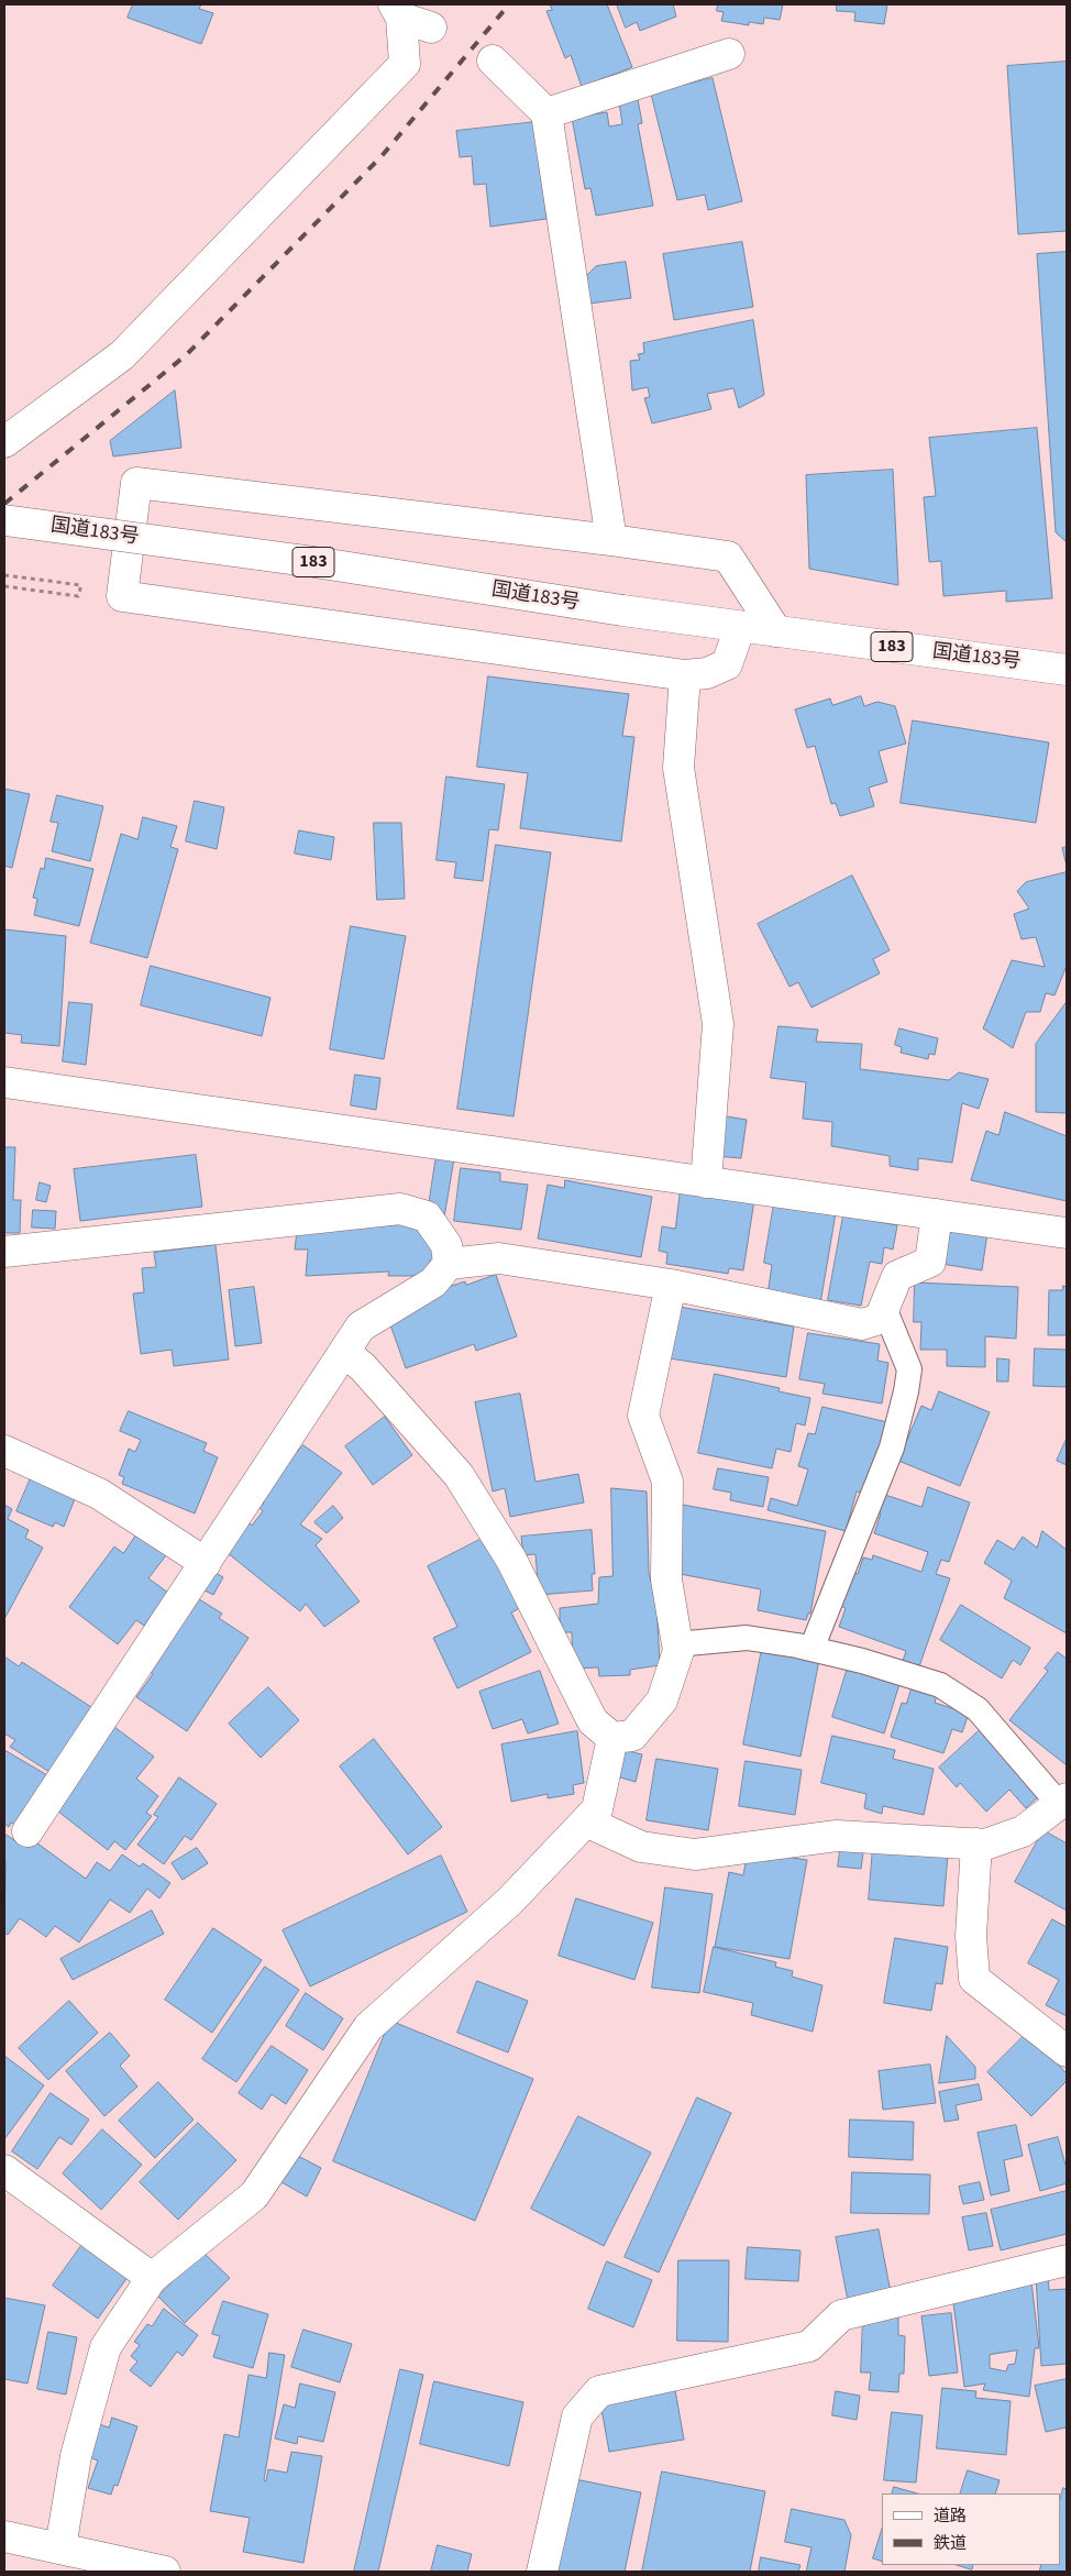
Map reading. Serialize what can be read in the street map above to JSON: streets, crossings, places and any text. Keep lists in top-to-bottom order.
{
  "streets": {
    "main road": ["国道183号", "183"]
  },
  "legend": ["道路", "鉄道"]
}
